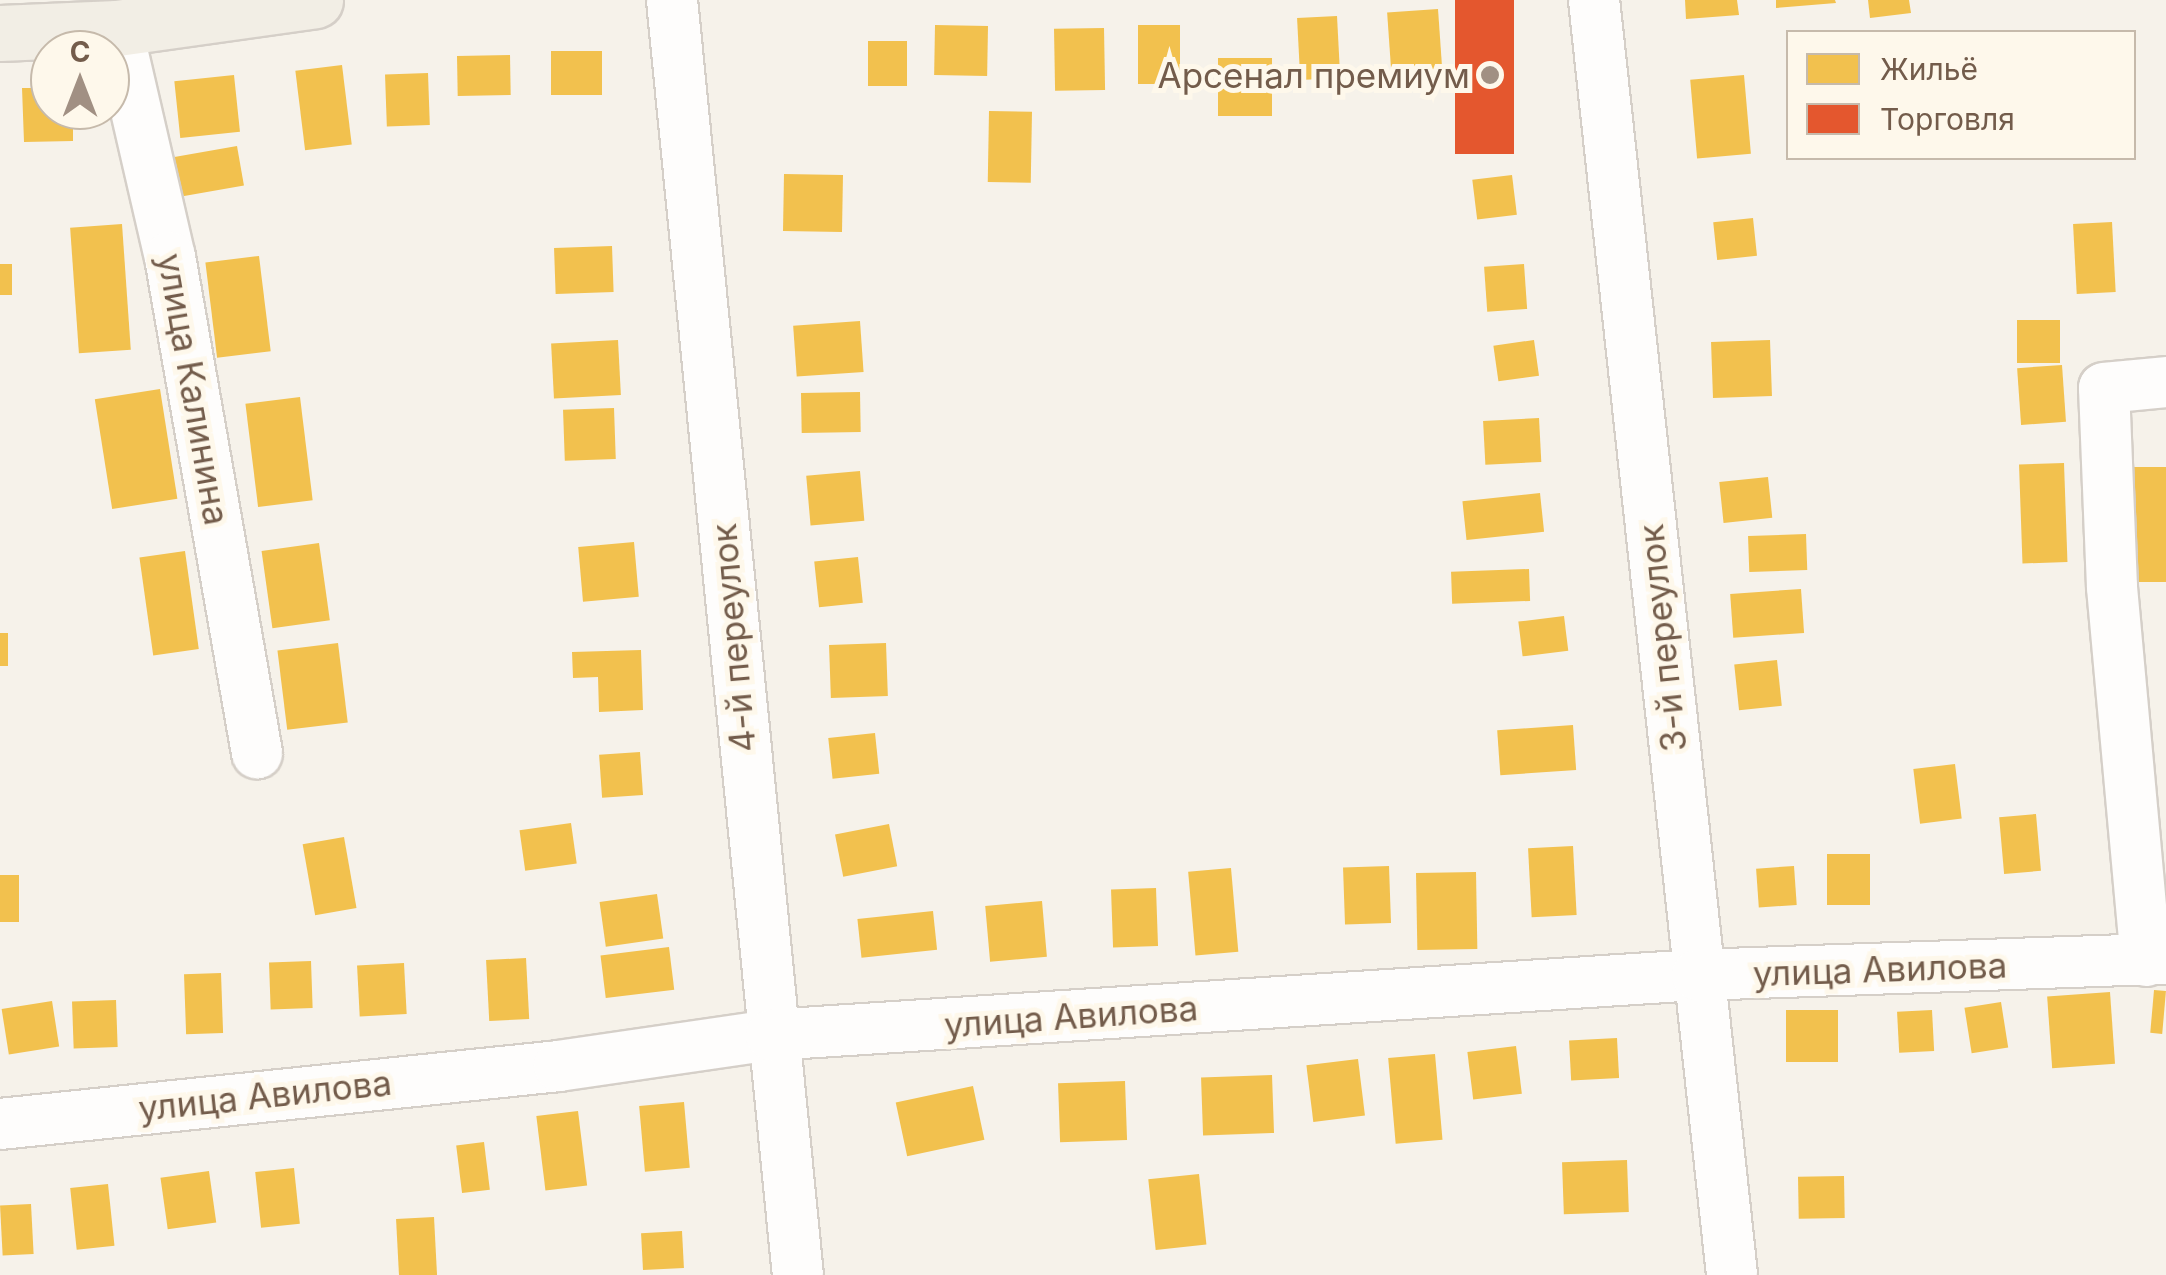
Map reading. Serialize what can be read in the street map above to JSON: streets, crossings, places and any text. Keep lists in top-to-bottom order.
{
  "streets": {
    "street": [
      "улица Калинина",
      "4-й переулок",
      "3-й переулок",
      "улица Авилова"
    ]
  },
  "crossings": [
    ["4-й переулок", "улица Авилова"],
    ["3-й переулок", "улица Авилова"]
  ],
  "places": ["Арсенал премиум"],
  "legend": ["Жильё", "Торговля"],
  "north": "top"
}
